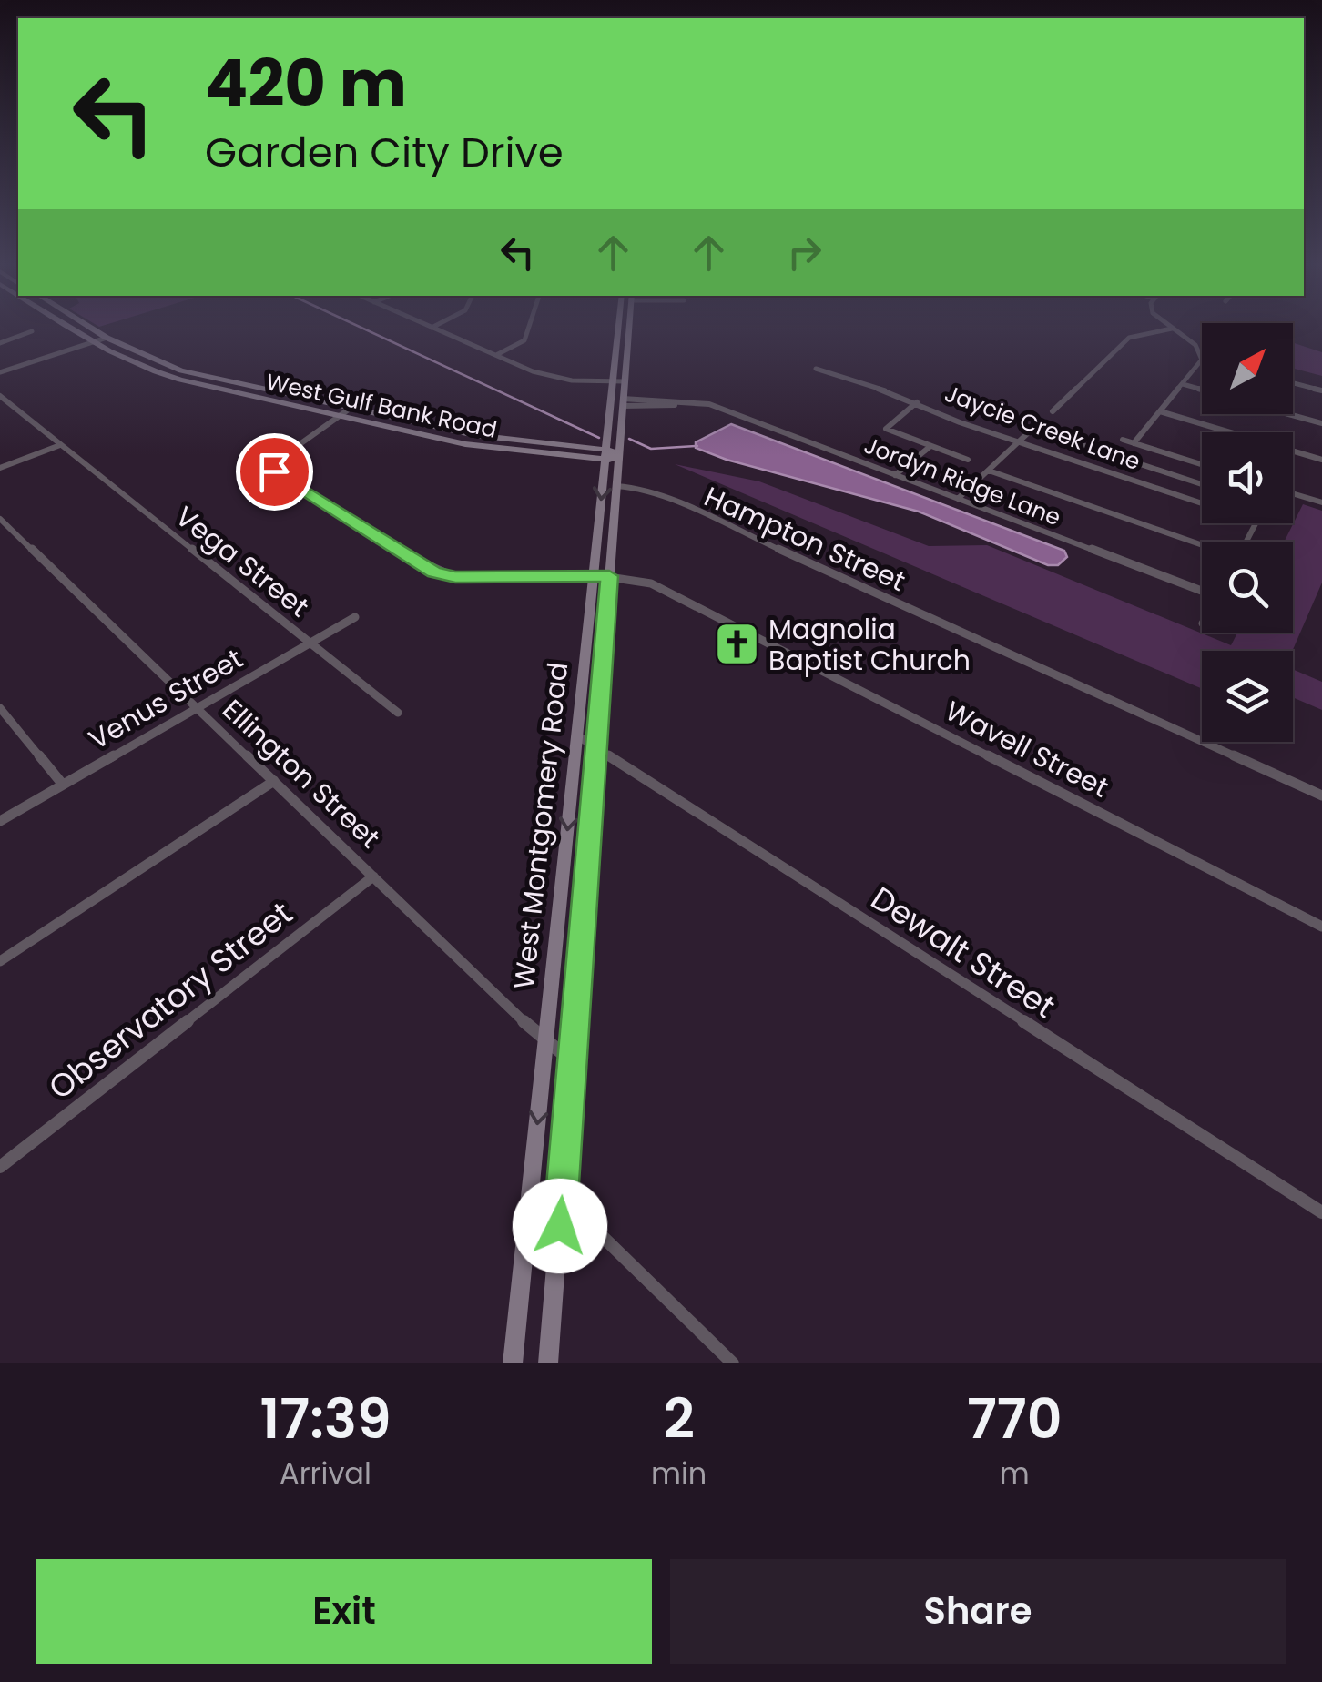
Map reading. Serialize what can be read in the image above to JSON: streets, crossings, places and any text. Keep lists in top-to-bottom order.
{
  "streets": {
    "main road": ["West Gulf Bank Road", "West Montgomery Road"],
    "street": [
      "Jaycie Creek Lane",
      "Jordyn Ridge Lane",
      "Hampton Street",
      "Vega Street",
      "Venus Street",
      "Wavell Street",
      "Ellington Street",
      "Dewalt Street",
      "Observatory Street"
    ]
  },
  "crossings": [
    ["West Gulf Bank Road", "Wavell Street"],
    ["West Gulf Bank Road", "West Montgomery Road"],
    ["Jordyn Ridge Lane", "West Montgomery Road"],
    ["Hampton Street", "West Montgomery Road"],
    ["Vega Street", "Venus Street"],
    ["Venus Street", "Ellington Street"],
    ["Wavell Street", "West Montgomery Road"],
    ["Ellington Street", "West Montgomery Road"],
    ["Ellington Street", "Observatory Street"],
    ["West Montgomery Road", "Dewalt Street"]
  ],
  "places": {
    "church": ["Magnolia Baptist Church"]
  },
  "north": "top right",
  "page": {
    "turn": ["420 m", "Garden City Drive"],
    "eta": [
      "17:39",
      "Arrival",
      "2",
      "min",
      "770",
      "m"
    ],
    "buttons": ["Exit", "Share"]
  }
}
